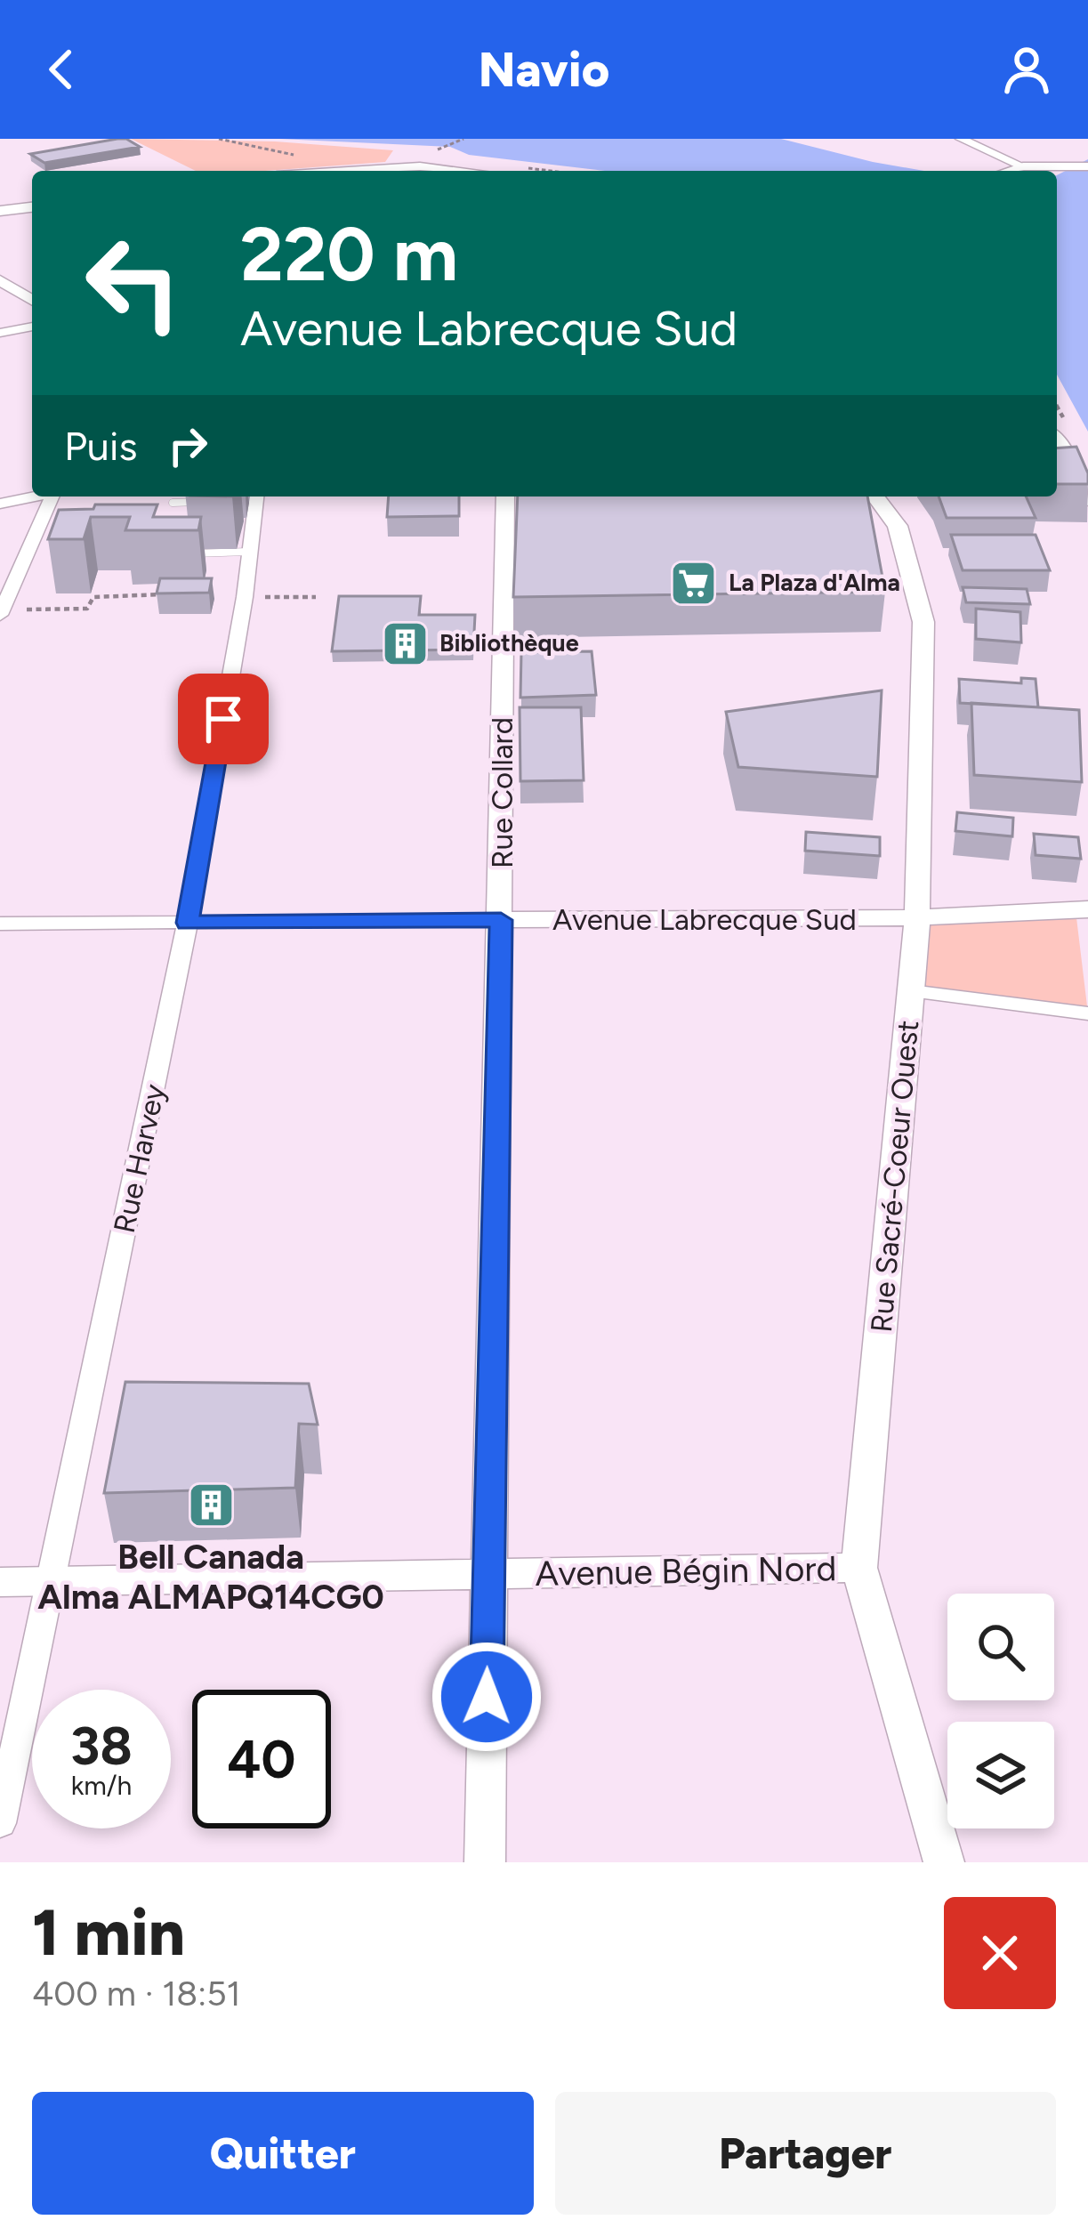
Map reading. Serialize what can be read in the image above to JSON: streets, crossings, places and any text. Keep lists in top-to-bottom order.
{
  "streets": {
    "street": [
      "Rue Collard",
      "Avenue Labrecque Sud",
      "Rue Harvey",
      "Rue Sacré-Coeur Ouest",
      "Avenue Bégin Nord"
    ]
  },
  "crossings": [
    ["Rue Collard", "Avenue Labrecque Sud"],
    ["Rue Collard", "Avenue Bégin Nord"],
    ["Avenue Labrecque Sud", "Rue Harvey"],
    ["Avenue Labrecque Sud", "Rue Sacré-Coeur Ouest"],
    ["Rue Harvey", "Avenue Bégin Nord"],
    ["Rue Sacré-Coeur Ouest", "Avenue Bégin Nord"]
  ],
  "places": {
    "supermarket": ["La Plaza d'Alma"],
    "building": ["Bibliothèque", "Bell Canada Alma ALMAPQ14CG0"]
  },
  "page": {
    "header": "Navio",
    "turn": ["220 m", "Avenue Labrecque Sud"],
    "then": "Puis",
    "speed": "38 km/h",
    "limit": "40",
    "heading": ["1 min", "400 m · 18:51"],
    "buttons": ["Quitter", "Partager"]
  }
}
